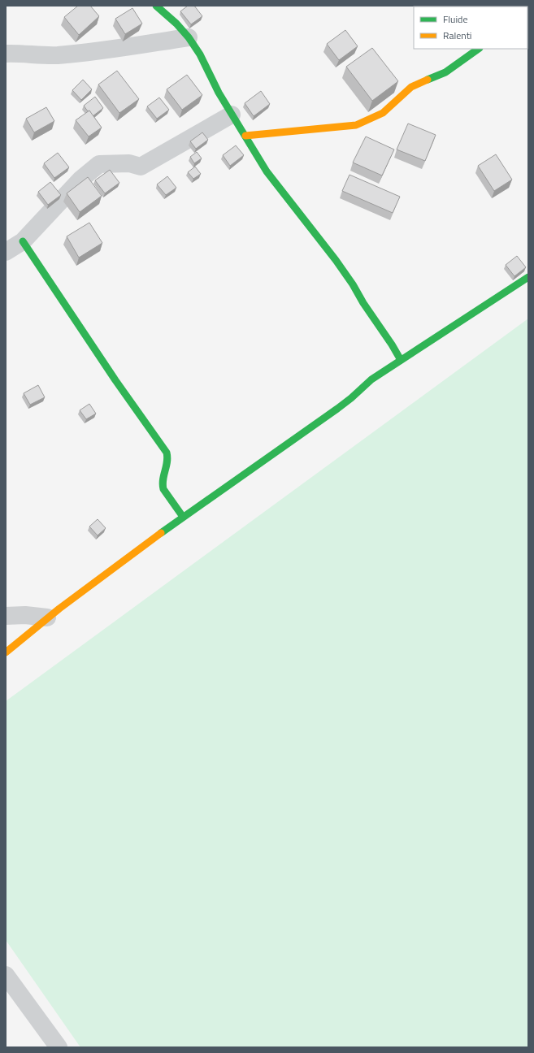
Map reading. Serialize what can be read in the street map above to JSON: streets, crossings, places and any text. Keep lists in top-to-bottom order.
{
  "legend": ["Fluide", "Ralenti"]
}
